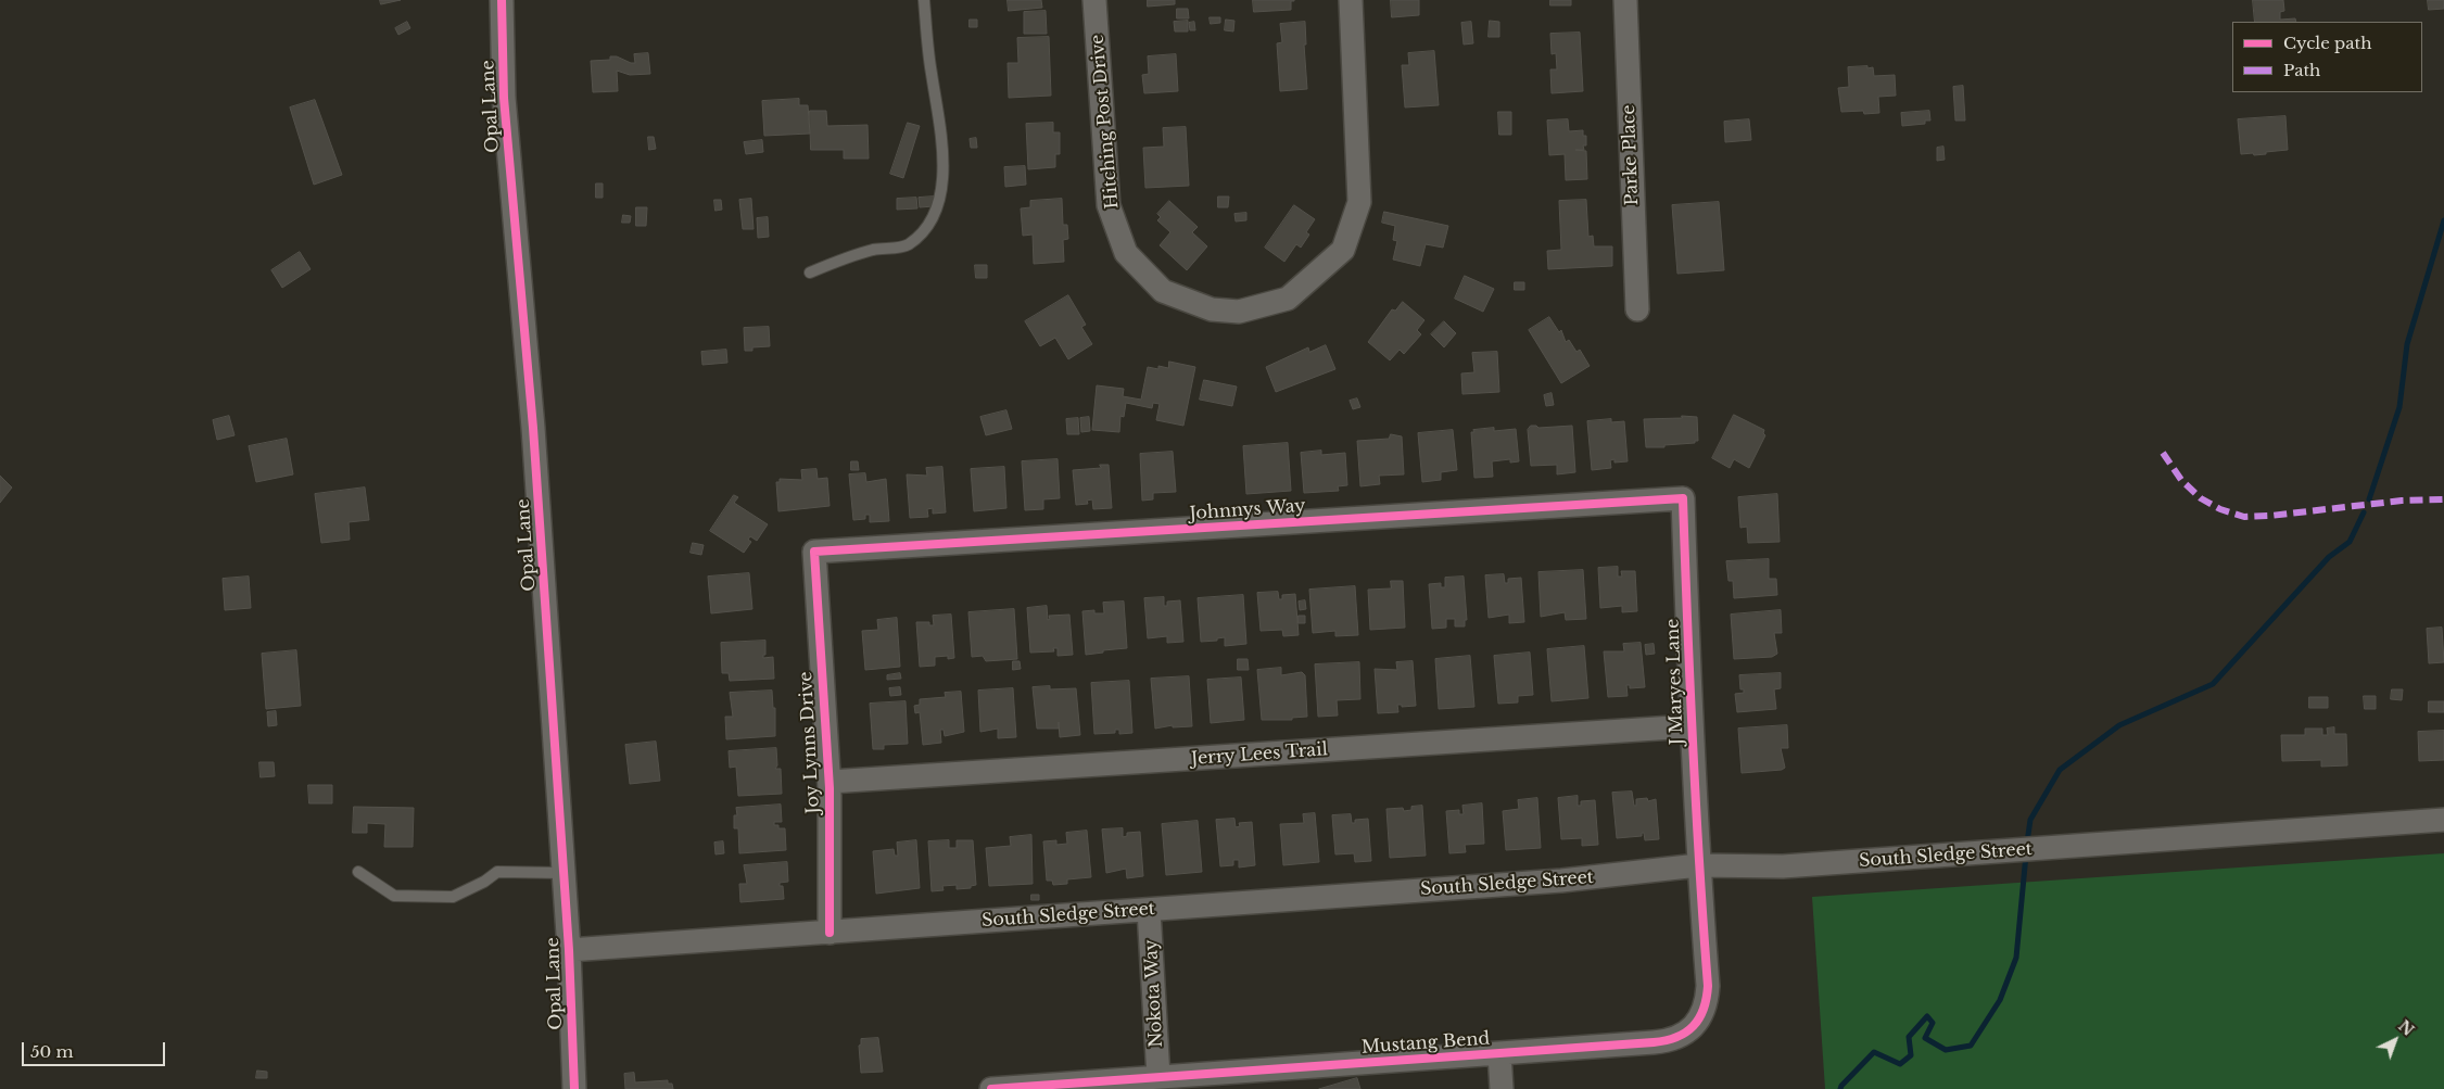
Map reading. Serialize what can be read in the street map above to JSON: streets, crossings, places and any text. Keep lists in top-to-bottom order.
{
  "streets": {
    "street": [
      "Opal Lane",
      "Hitching Post Drive",
      "Parke Place",
      "Johnnys Way",
      "J Maryes Lane",
      "Joy Lynns Drive",
      "Jerry Lees Trail",
      "South Sledge Street",
      "Nokota Way",
      "Mustang Bend"
    ]
  },
  "crossings": [
    ["Opal Lane", "South Sledge Street"],
    ["Johnnys Way", "J Maryes Lane"],
    ["Johnnys Way", "Joy Lynns Drive"],
    ["J Maryes Lane", "Jerry Lees Trail"],
    ["J Maryes Lane", "South Sledge Street"],
    ["J Maryes Lane", "Mustang Bend"],
    ["Joy Lynns Drive", "Jerry Lees Trail"],
    ["Joy Lynns Drive", "South Sledge Street"],
    ["South Sledge Street", "Nokota Way"],
    ["South Sledge Street", "Mustang Bend"],
    ["Nokota Way", "Mustang Bend"]
  ],
  "legend": ["Cycle path", "Path"],
  "scale_bar": "50 m",
  "north": "top right"
}
